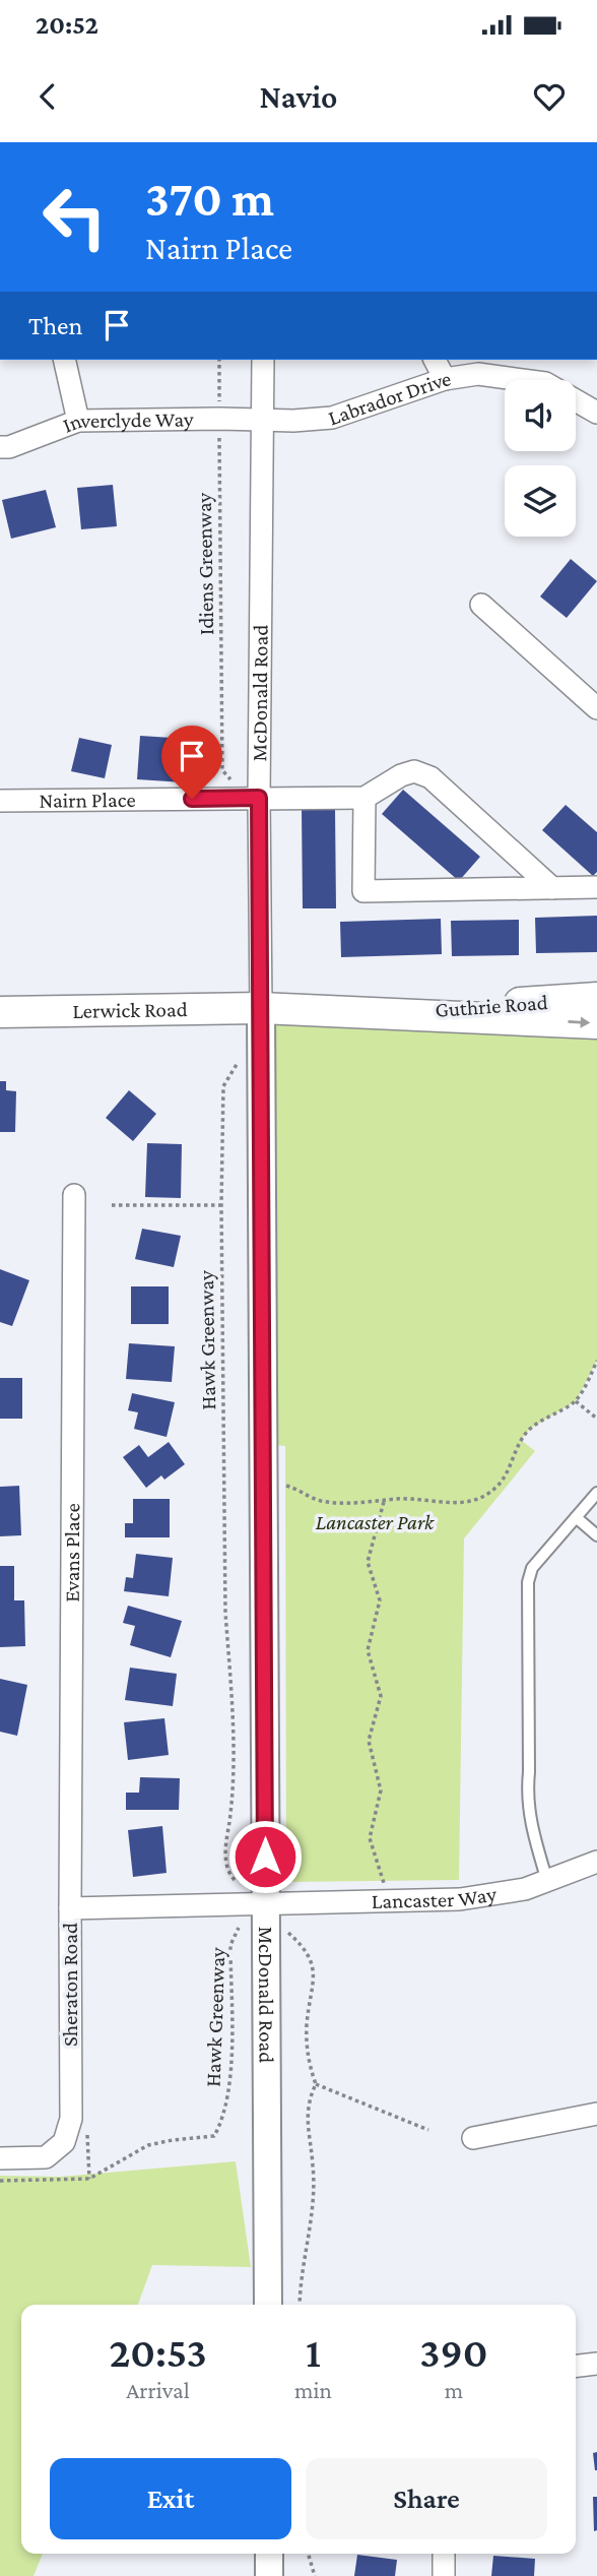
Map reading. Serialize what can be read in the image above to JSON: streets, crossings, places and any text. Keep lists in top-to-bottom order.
{
  "streets": {
    "main road": ["Guthrie Road", "Lerwick Road"],
    "street": [
      "Labrador Drive",
      "Inverclyde Way",
      "McDonald Road",
      "Nairn Place",
      "Evans Place",
      "Lancaster Way",
      "Sheraton Road"
    ],
    "path": ["Idiens Greenway", "Hawk Greenway"]
  },
  "crossings": [
    ["Labrador Drive", "Inverclyde Way"],
    ["Labrador Drive", "McDonald Road"],
    ["Inverclyde Way", "Idiens Greenway"],
    ["Inverclyde Way", "McDonald Road"],
    ["McDonald Road", "Nairn Place"],
    ["McDonald Road", "Guthrie Road"],
    ["McDonald Road", "Lerwick Road"],
    ["McDonald Road", "Lancaster Way"],
    ["McDonald Road", "Sheraton Road"],
    ["Guthrie Road", "Lerwick Road"],
    ["Evans Place", "Sheraton Road"],
    ["Lancaster Way", "Sheraton Road"]
  ],
  "parks": ["Lancaster Park"],
  "page": {
    "status": "20:52",
    "header": "Navio",
    "turn": ["370 m", "Nairn Place"],
    "then": "Then",
    "eta": [
      "20:53",
      "Arrival",
      "1",
      "min",
      "390",
      "m"
    ],
    "buttons": ["Exit", "Share"]
  }
}
